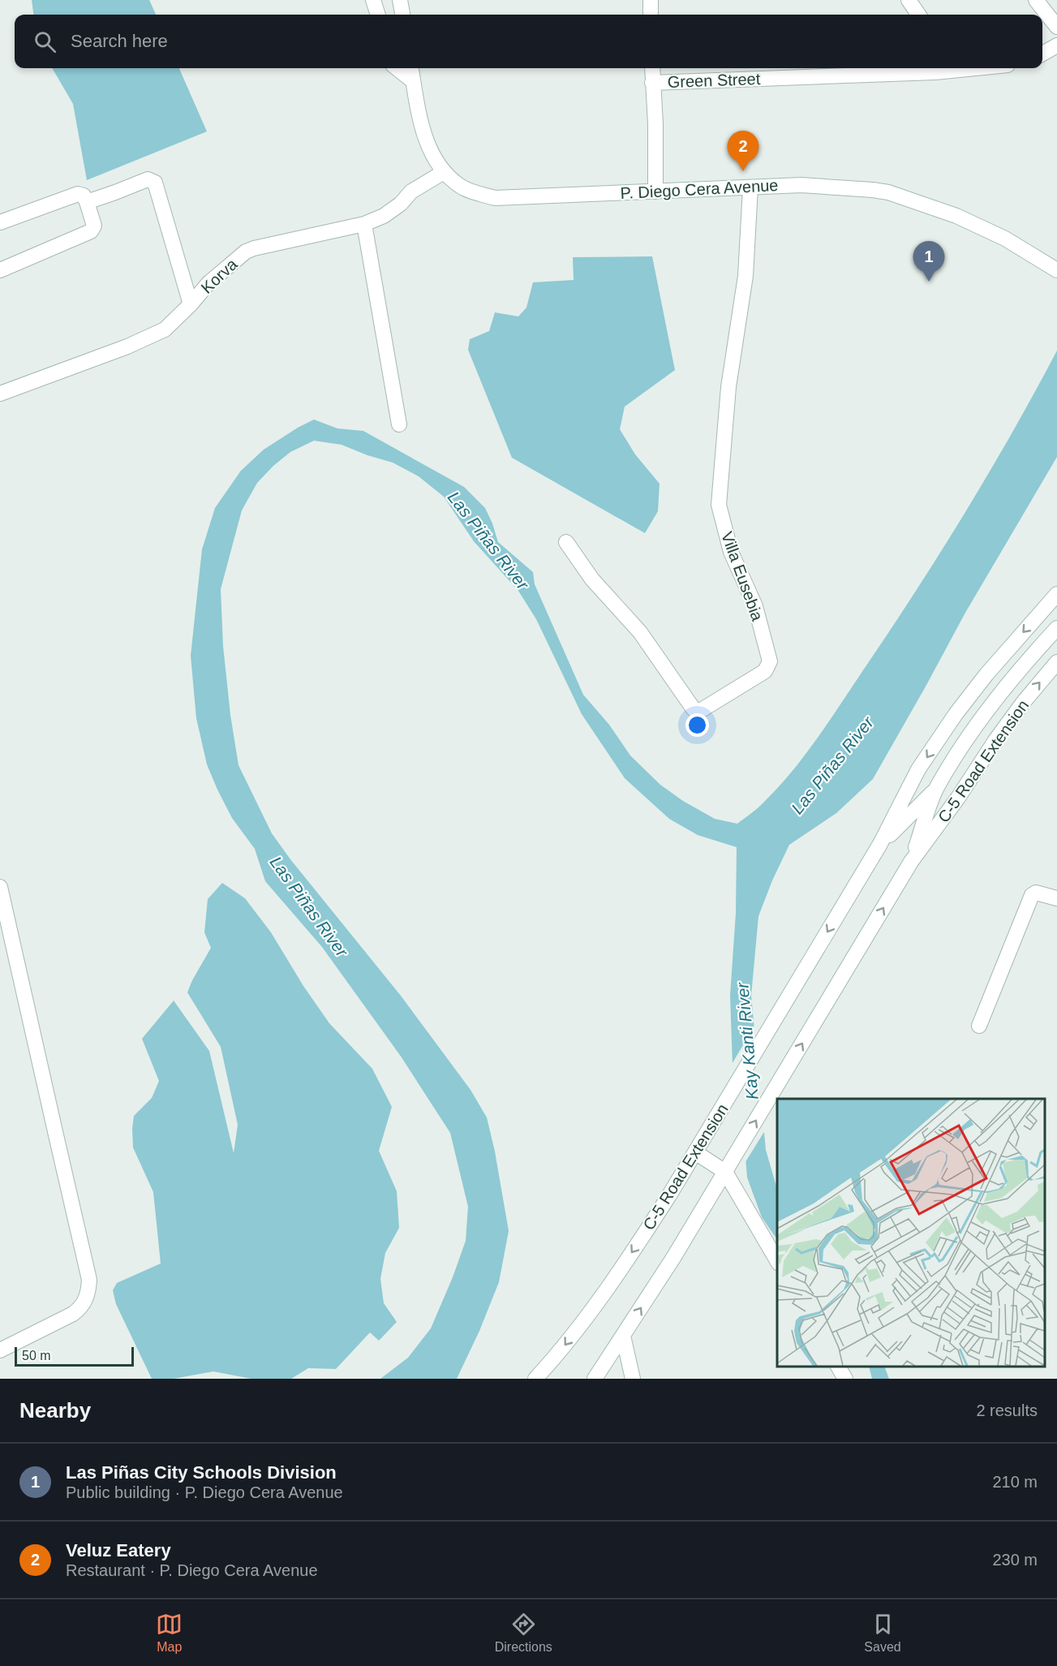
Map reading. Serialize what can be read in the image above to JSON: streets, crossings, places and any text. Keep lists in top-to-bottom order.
{
  "streets": {
    "street": [
      "Green Street",
      "P. Diego Cera Avenue",
      "Korva",
      "Villa Eusebia",
      "C-5 Road Extension"
    ]
  },
  "crossings": [
    ["P. Diego Cera Avenue", "Korva"],
    ["P. Diego Cera Avenue", "Villa Eusebia"]
  ],
  "water": ["Las Piñas River", "Kay Kanti River"],
  "scale_bar": "50 m",
  "page": {
    "search": "Search here",
    "pins": ["2", "1"],
    "scale": "50 m",
    "heading": ["Nearby", "2 results"],
    "list": [
      {
        "mark": "1",
        "name": "Las Piñas City Schools Division",
        "note": "Public building · P. Diego Cera Avenue",
        "value": "210 m"
      },
      {
        "mark": "2",
        "name": "Veluz Eatery",
        "note": "Restaurant · P. Diego Cera Avenue",
        "value": "230 m"
      }
    ],
    "nav": ["Map", "Directions", "Saved"]
  }
}
